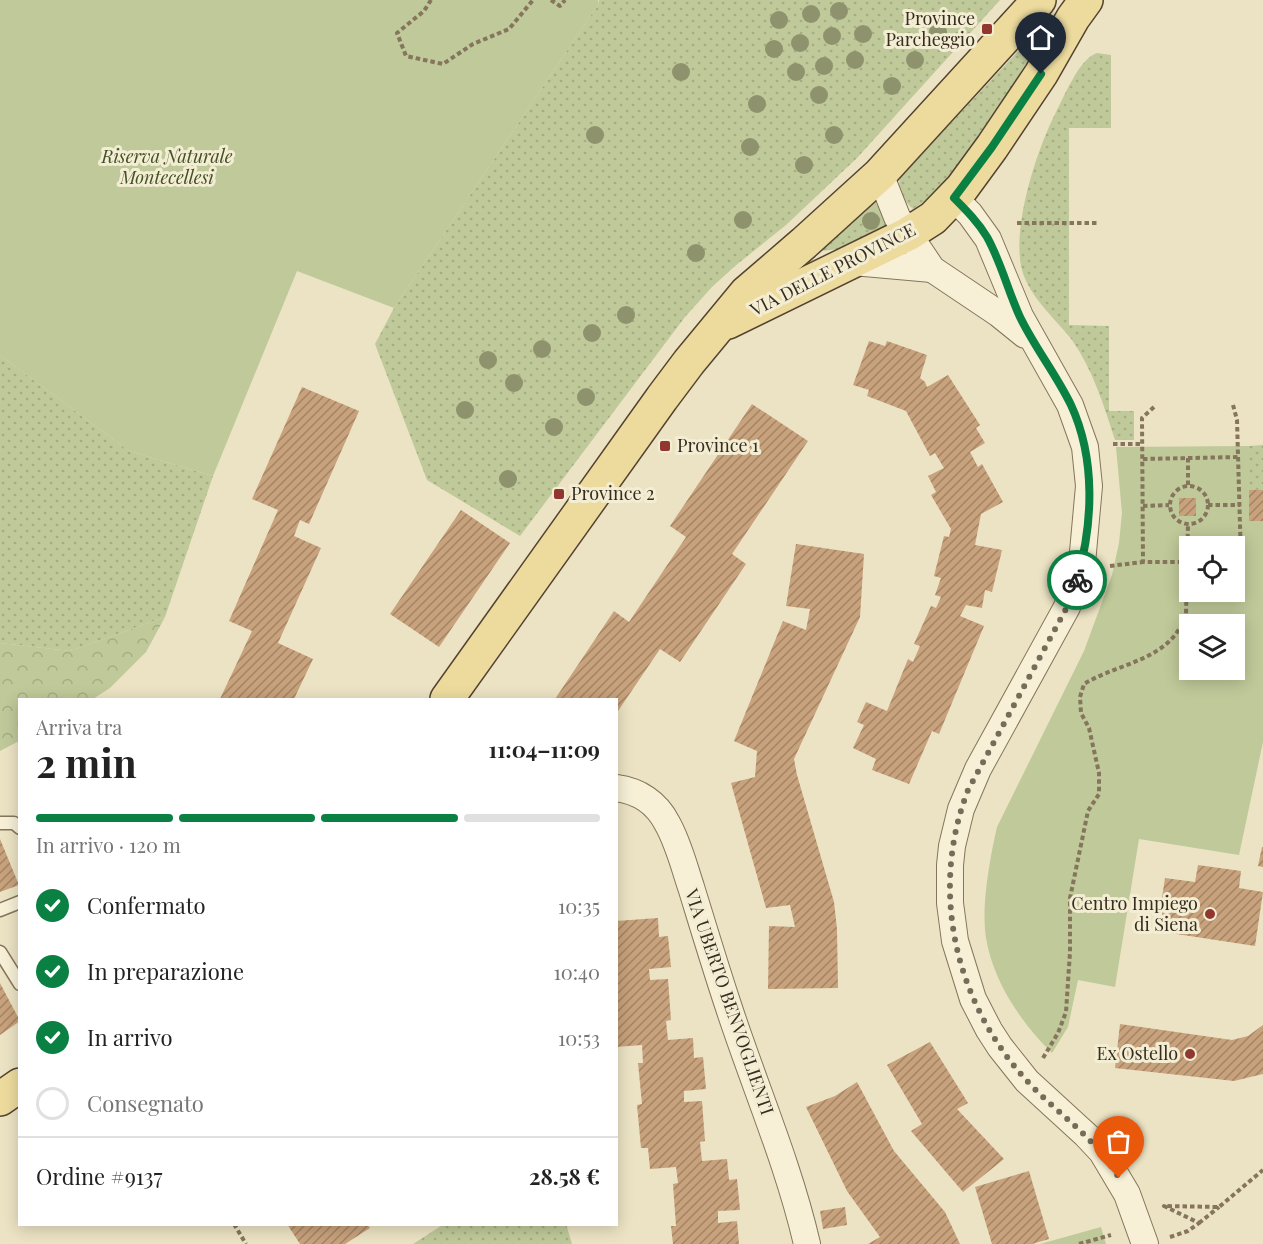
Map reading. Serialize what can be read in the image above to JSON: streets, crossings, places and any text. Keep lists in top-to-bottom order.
{
  "streets": {
    "main road": ["VIA DELLE PROVINCE"],
    "street": ["VIA UBERTO BENVOGLIENTI"]
  },
  "parks": ["Riserva Naturale Montecellesi"],
  "places": {
    "transit": ["Province Parcheggio", "Province 1", "Province 2"],
    "other": ["Centro Impiego di Siena", "Ex Ostello"]
  },
  "page": {
    "heading": ["2 min", "Arriva tra", "11:04–11:09"],
    "panel": ["Ordine #9137", "28.58 €"],
    "bar": "In arrivo · 120 m",
    "list": [
      ["Confermato", "10:35"],
      ["In preparazione", "10:40"],
      ["In arrivo", "10:53"],
      "Consegnato"
    ]
  }
}
